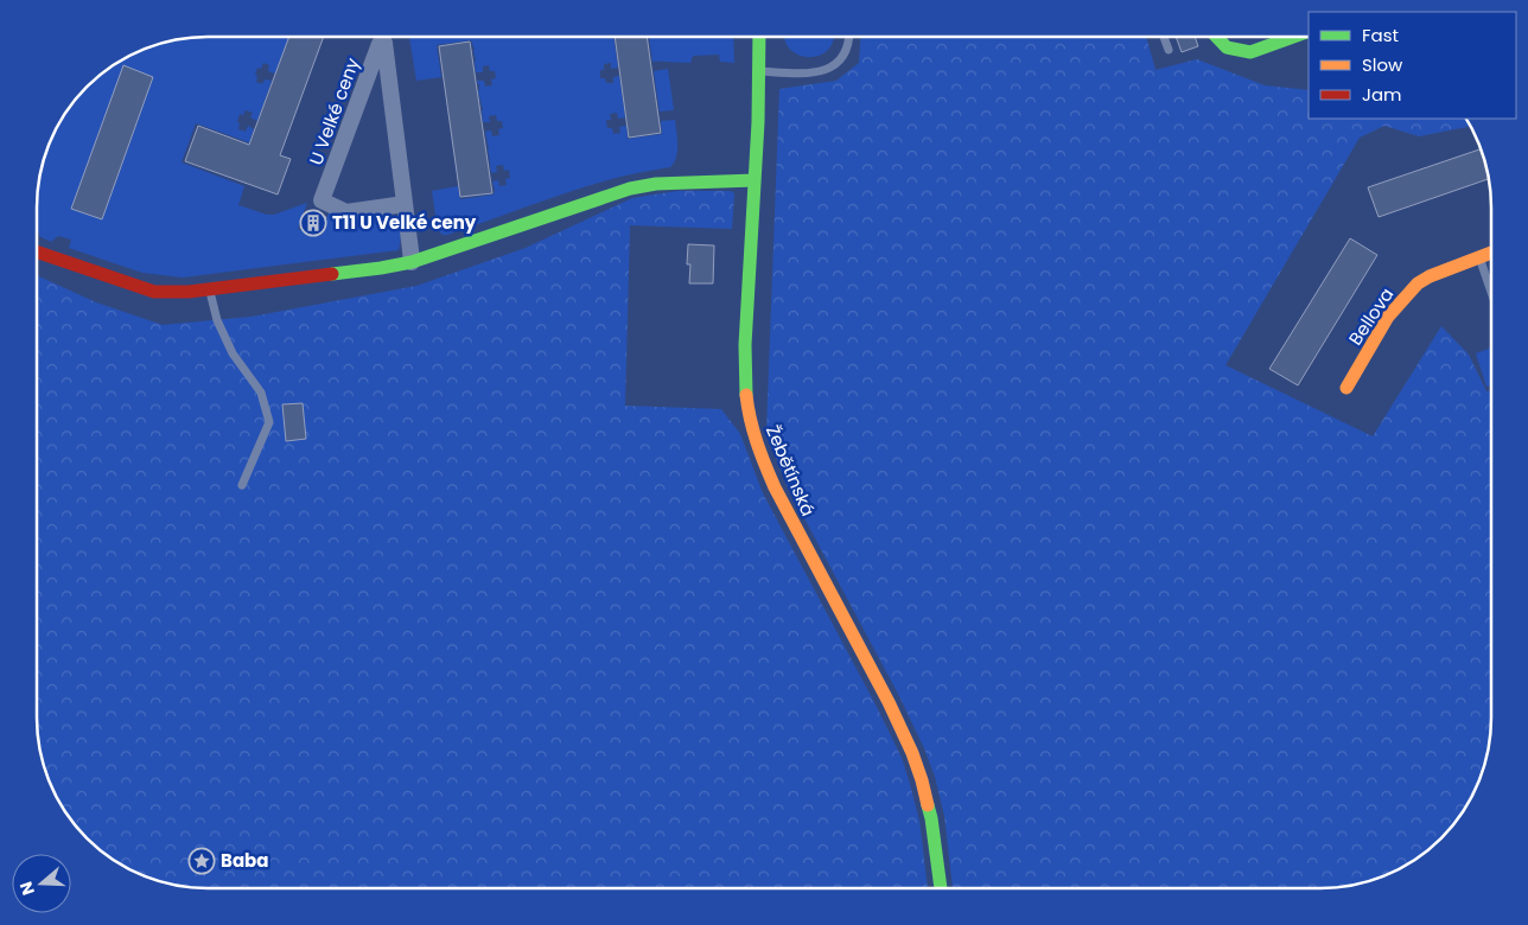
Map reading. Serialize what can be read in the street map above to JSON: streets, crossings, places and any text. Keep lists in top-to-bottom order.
{
  "streets": {
    "street": ["U Velké ceny", "Bellova", "Žebětínská"]
  },
  "places": {
    "building": ["T11 U Velké ceny"],
    "place": ["Baba"]
  },
  "legend": ["Fast", "Slow", "Jam"],
  "north": "left"
}
